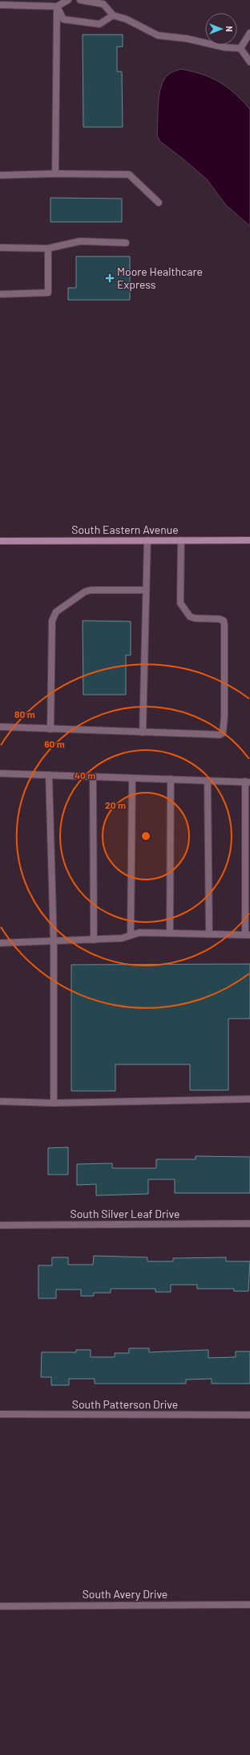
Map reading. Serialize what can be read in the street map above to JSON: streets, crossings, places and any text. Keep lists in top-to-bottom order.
{
  "streets": {
    "main road": ["South Eastern Avenue"],
    "street": ["South Silver Leaf Drive", "South Patterson Drive", "South Avery Drive"]
  },
  "places": {
    "health": ["Moore Healthcare Express"]
  },
  "north": "right",
  "rings": [
    "80 m",
    "60 m",
    "40 m",
    "20 m"
  ]
}
